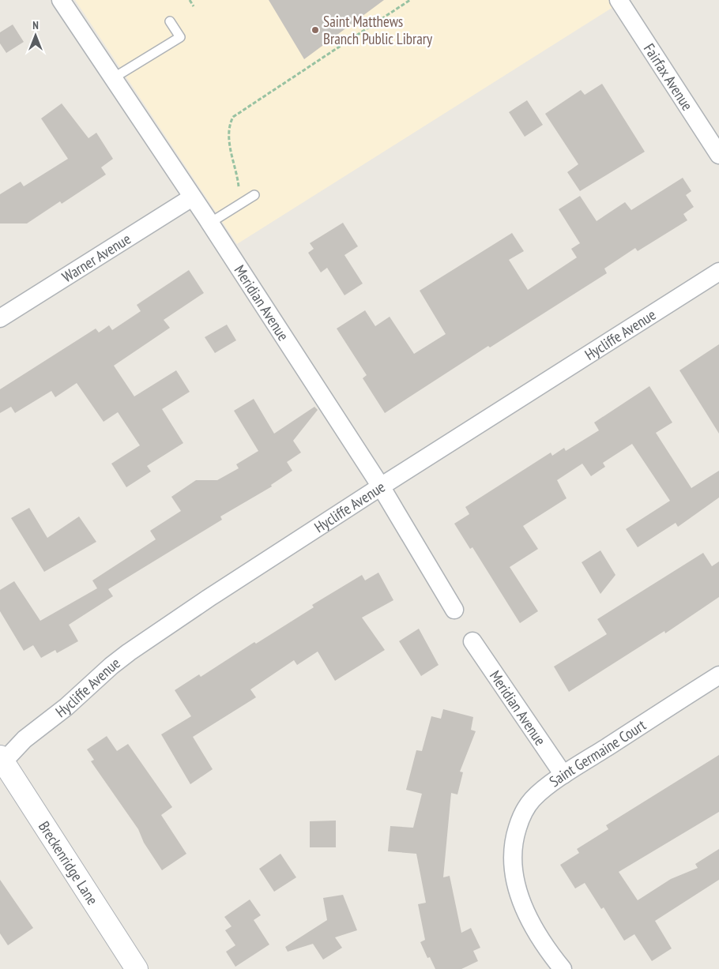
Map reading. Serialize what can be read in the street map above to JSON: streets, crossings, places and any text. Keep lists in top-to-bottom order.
{
  "streets": {
    "main road": ["Breckenridge Lane"],
    "street": [
      "Fairfax Avenue",
      "Warner Avenue",
      "Meridian Avenue",
      "Hycliffe Avenue",
      "Saint Germaine Court"
    ]
  },
  "crossings": [
    ["Warner Avenue", "Meridian Avenue"],
    ["Meridian Avenue", "Hycliffe Avenue"],
    ["Meridian Avenue", "Saint Germaine Court"],
    ["Hycliffe Avenue", "Breckenridge Lane"]
  ],
  "places": ["Saint Matthews Branch Public Library"],
  "north": "top"
}
